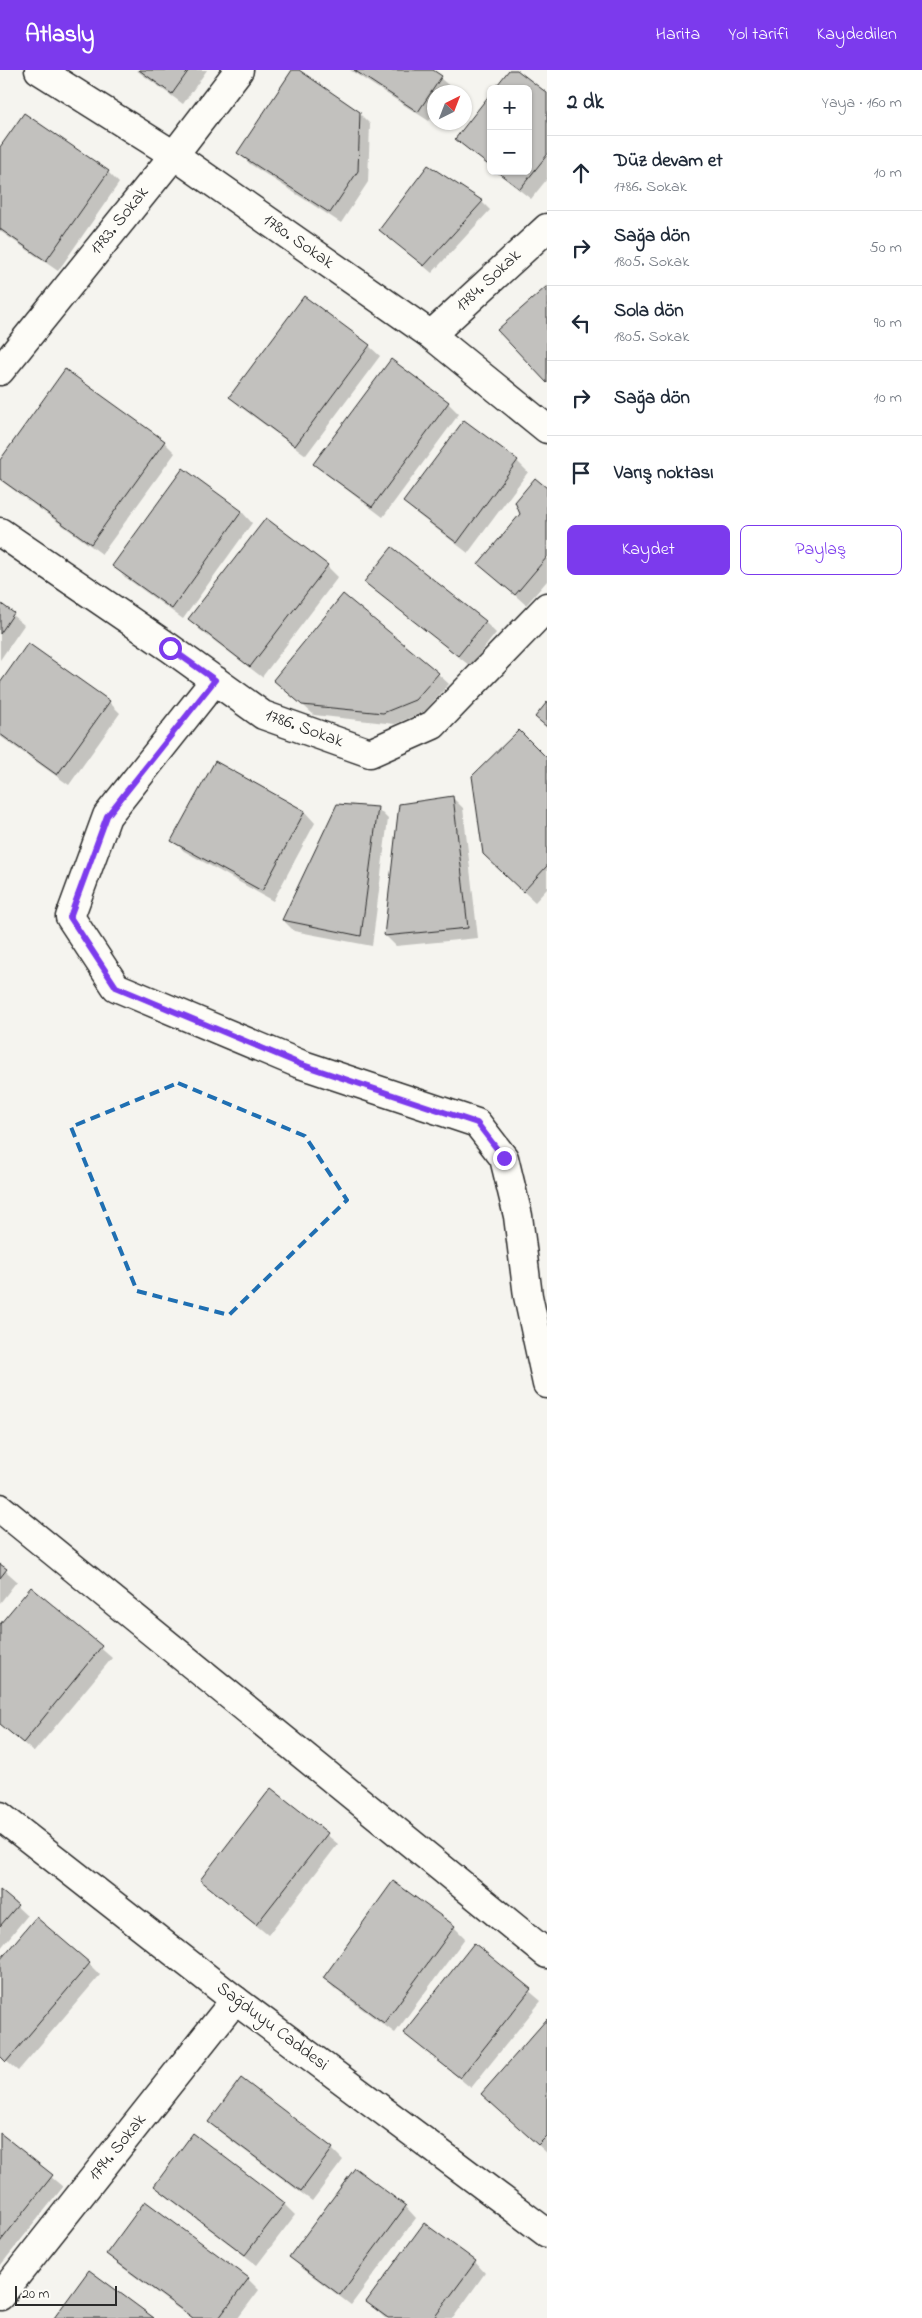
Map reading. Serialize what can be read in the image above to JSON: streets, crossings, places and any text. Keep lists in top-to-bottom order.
{
  "streets": {
    "street": [
      "1783. Sokak",
      "1780. Sokak",
      "1784. Sokak",
      "1786. Sokak",
      "Sağduyu Caddesi",
      "1794. Sokak"
    ]
  },
  "crossings": [
    ["1783. Sokak", "1780. Sokak"],
    ["1780. Sokak", "1784. Sokak"],
    ["Sağduyu Caddesi", "1794. Sokak"]
  ],
  "scale_bar": "20 m",
  "north": "top right",
  "page": {
    "header": "Atlasly",
    "nav": ["Harita", "Yol tarifi", "Kaydedilen"],
    "heading": ["2 dk", "Yaya · 160 m"],
    "map_buttons": ["+", "−"],
    "list": [
      ["Düz devam et", "1786. Sokak", "10 m"],
      ["Sağa dön", "1805. Sokak", "50 m"],
      ["Sola dön", "1805. Sokak", "90 m"],
      ["Sağa dön", "10 m"],
      "Varış noktası"
    ],
    "buttons": ["Kaydet", "Paylaş"],
    "scale": "20 m"
  }
}
